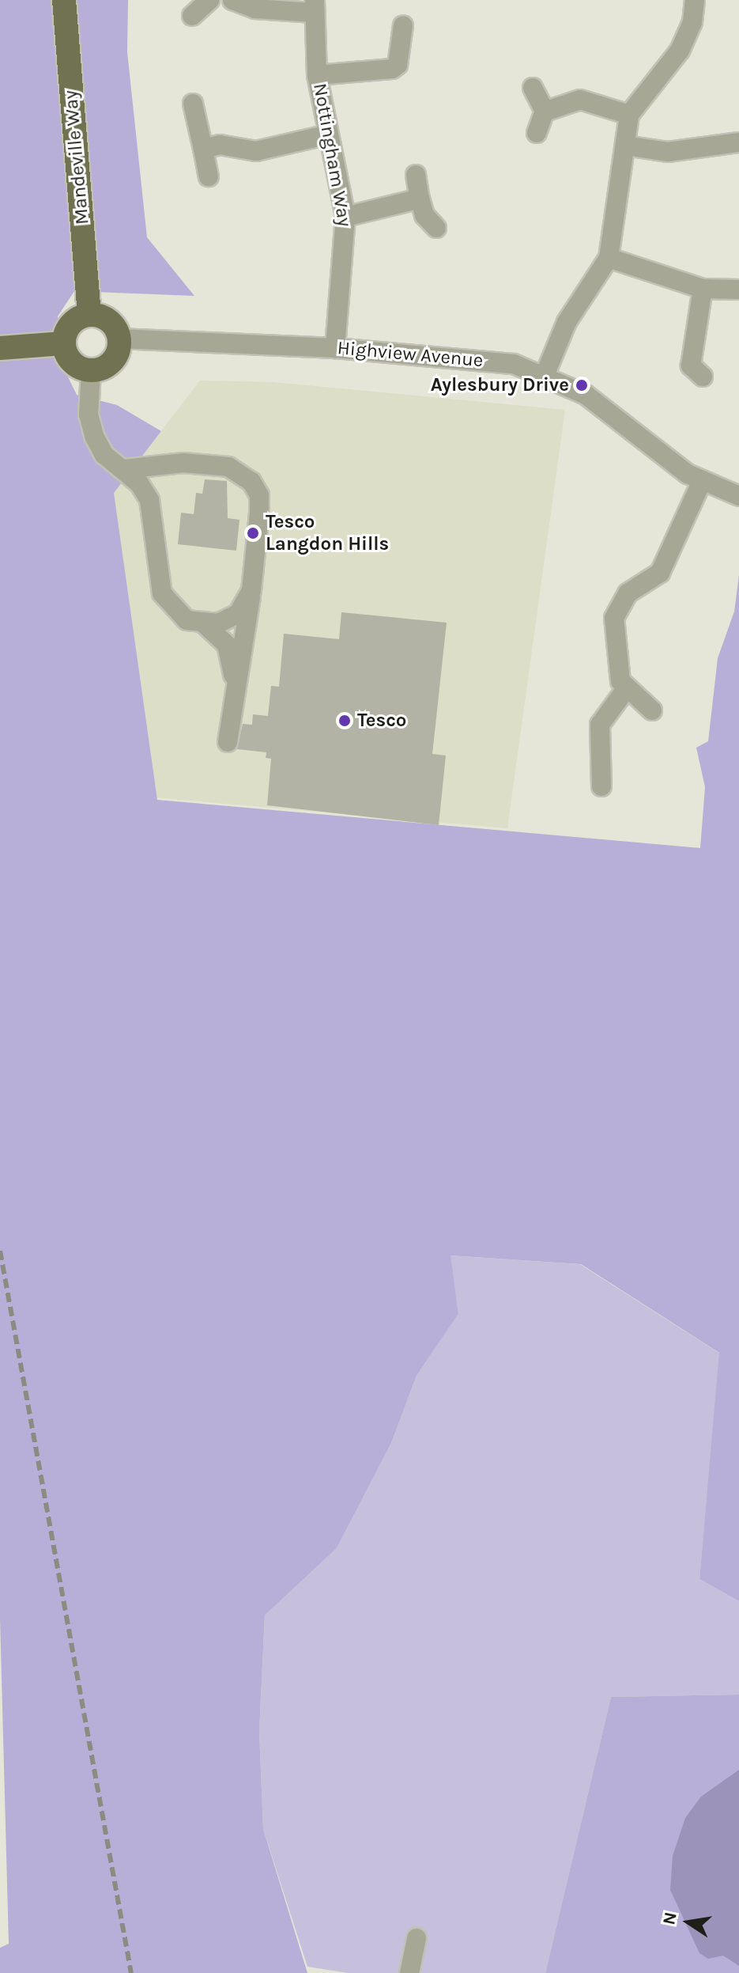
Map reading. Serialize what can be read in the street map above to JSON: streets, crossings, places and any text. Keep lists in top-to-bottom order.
{
  "streets": {
    "main road": ["Mandeville Way"],
    "street": ["Nottingham Way", "Highview Avenue"]
  },
  "crossings": [
    ["Nottingham Way", "Highview Avenue"],
    ["Mandeville Way", "Highview Avenue"]
  ],
  "places": ["Aylesbury Drive", "Tesco Langdon Hills", "Tesco"],
  "north": "left"
}
